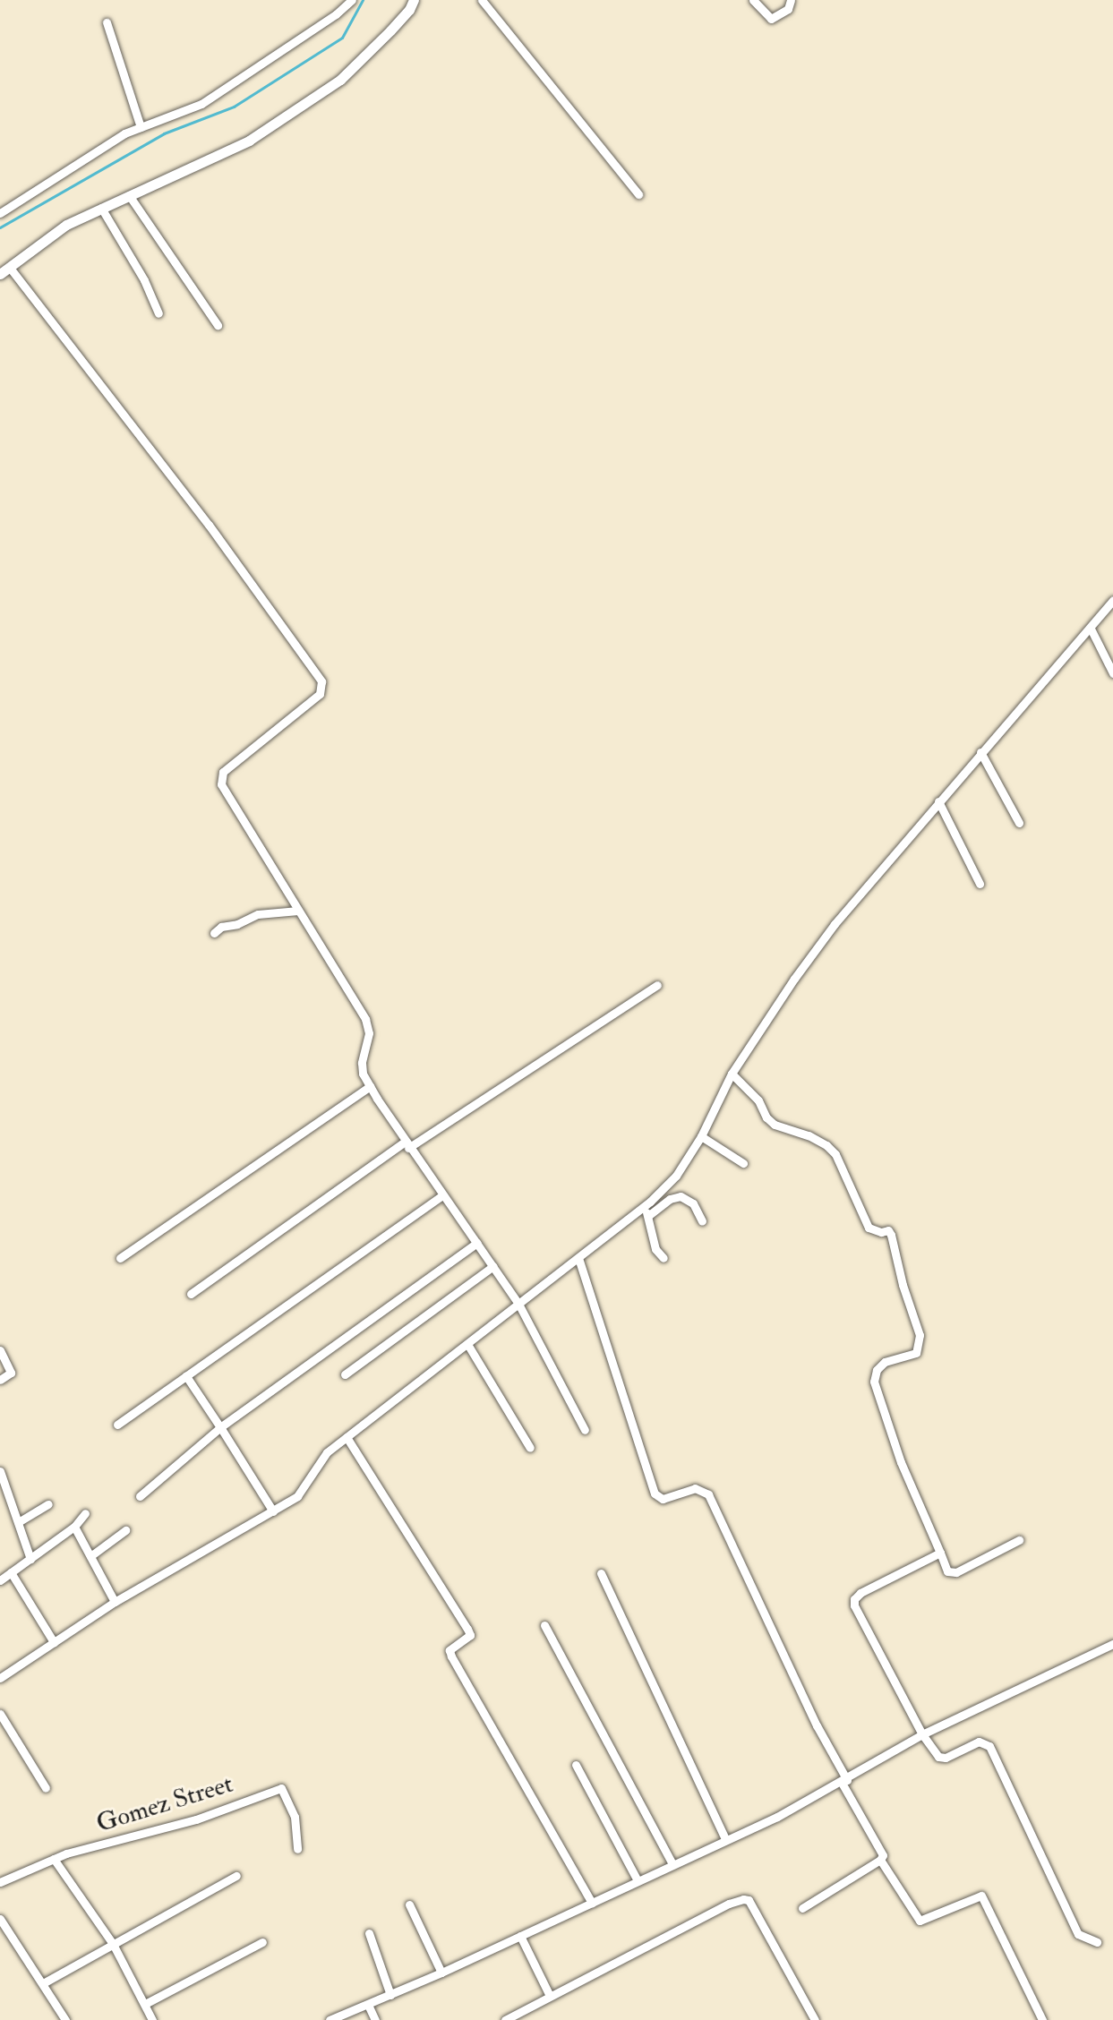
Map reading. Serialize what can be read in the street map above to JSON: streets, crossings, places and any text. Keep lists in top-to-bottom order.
{
  "streets": {
    "street": ["Gomez Street"]
  }
}
